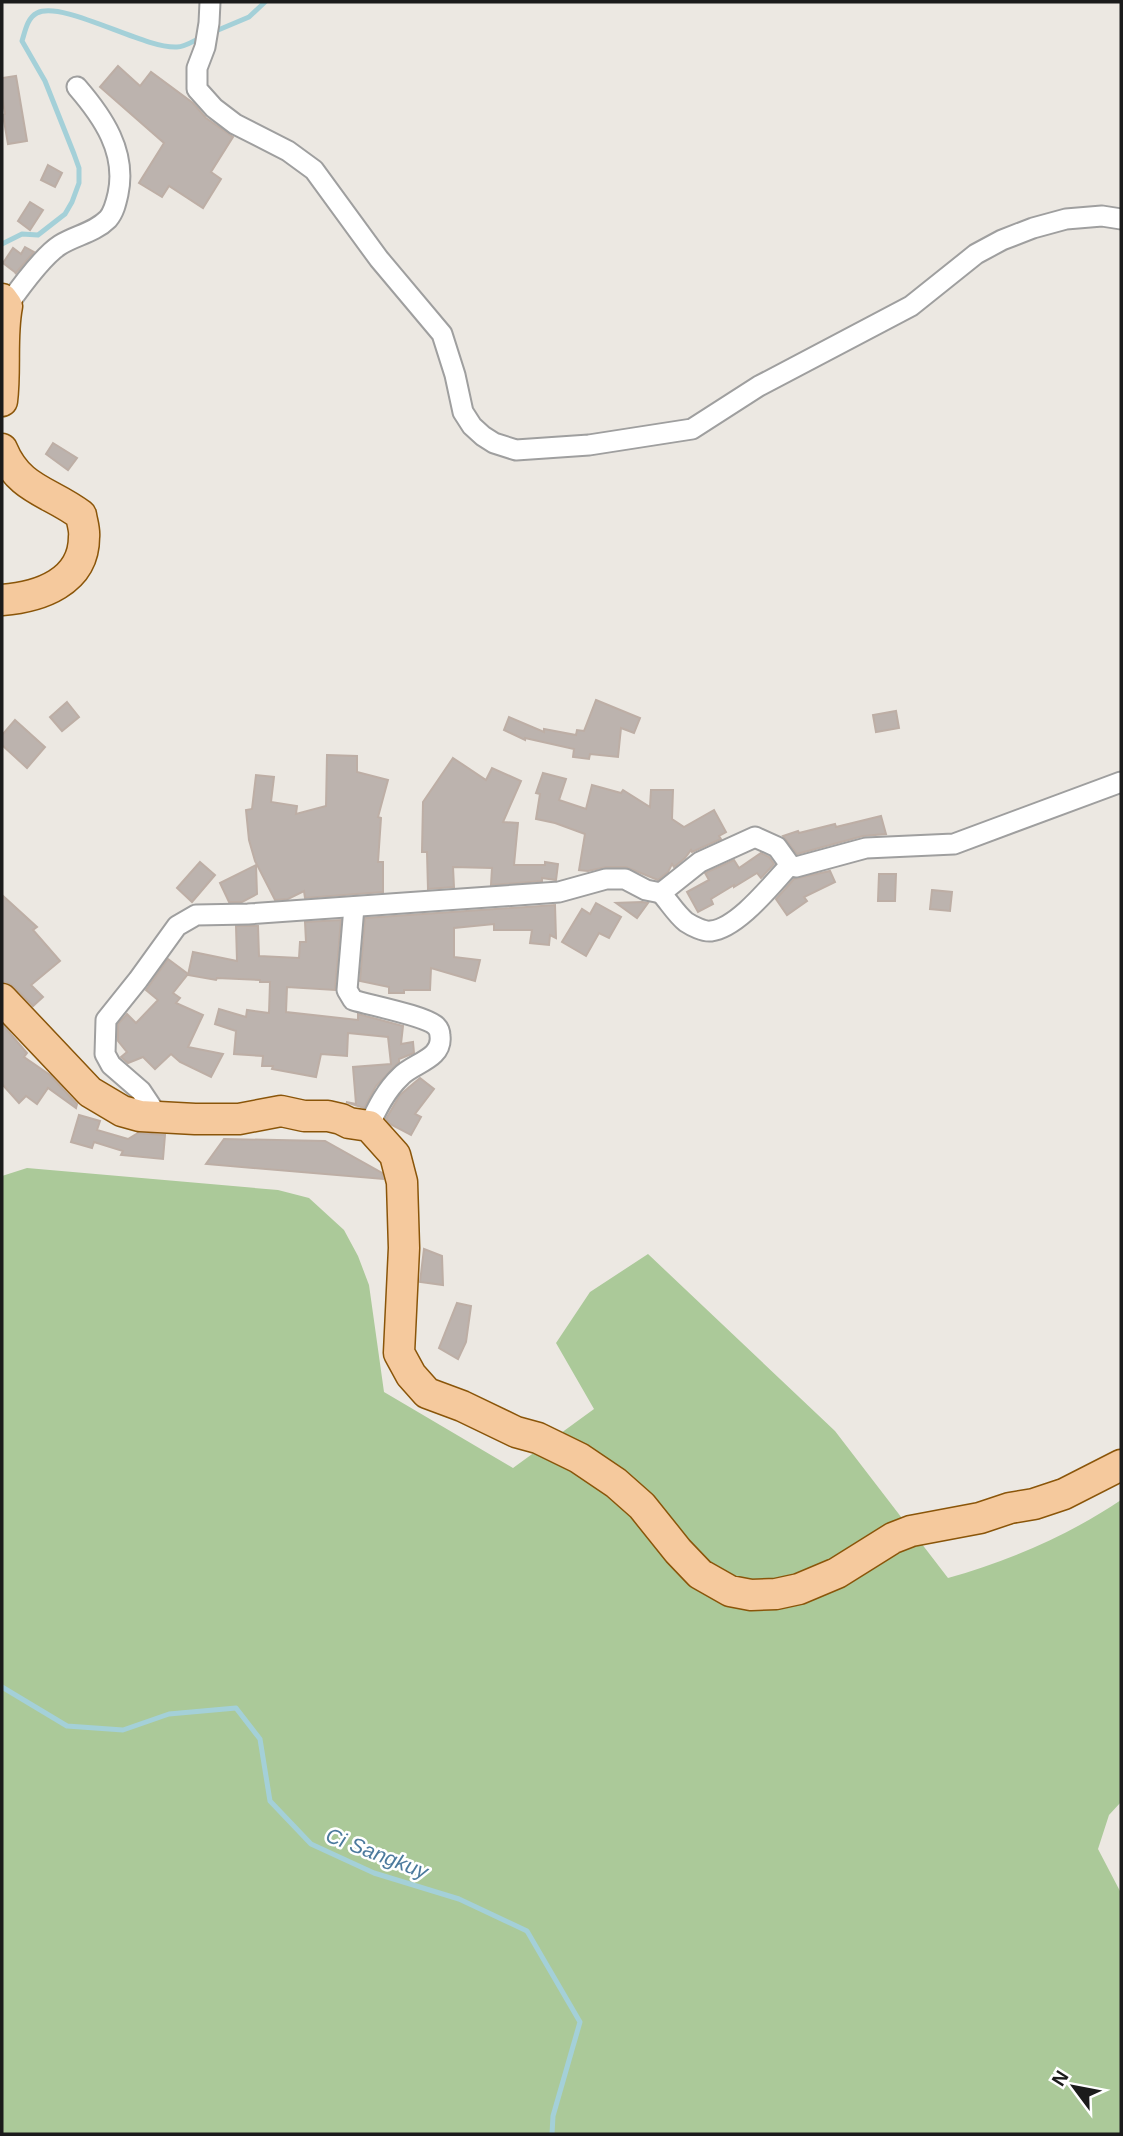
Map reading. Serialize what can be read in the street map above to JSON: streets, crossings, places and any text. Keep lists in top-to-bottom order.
{
  "water": ["Ci Sangkuy"],
  "north": "top left"
}
